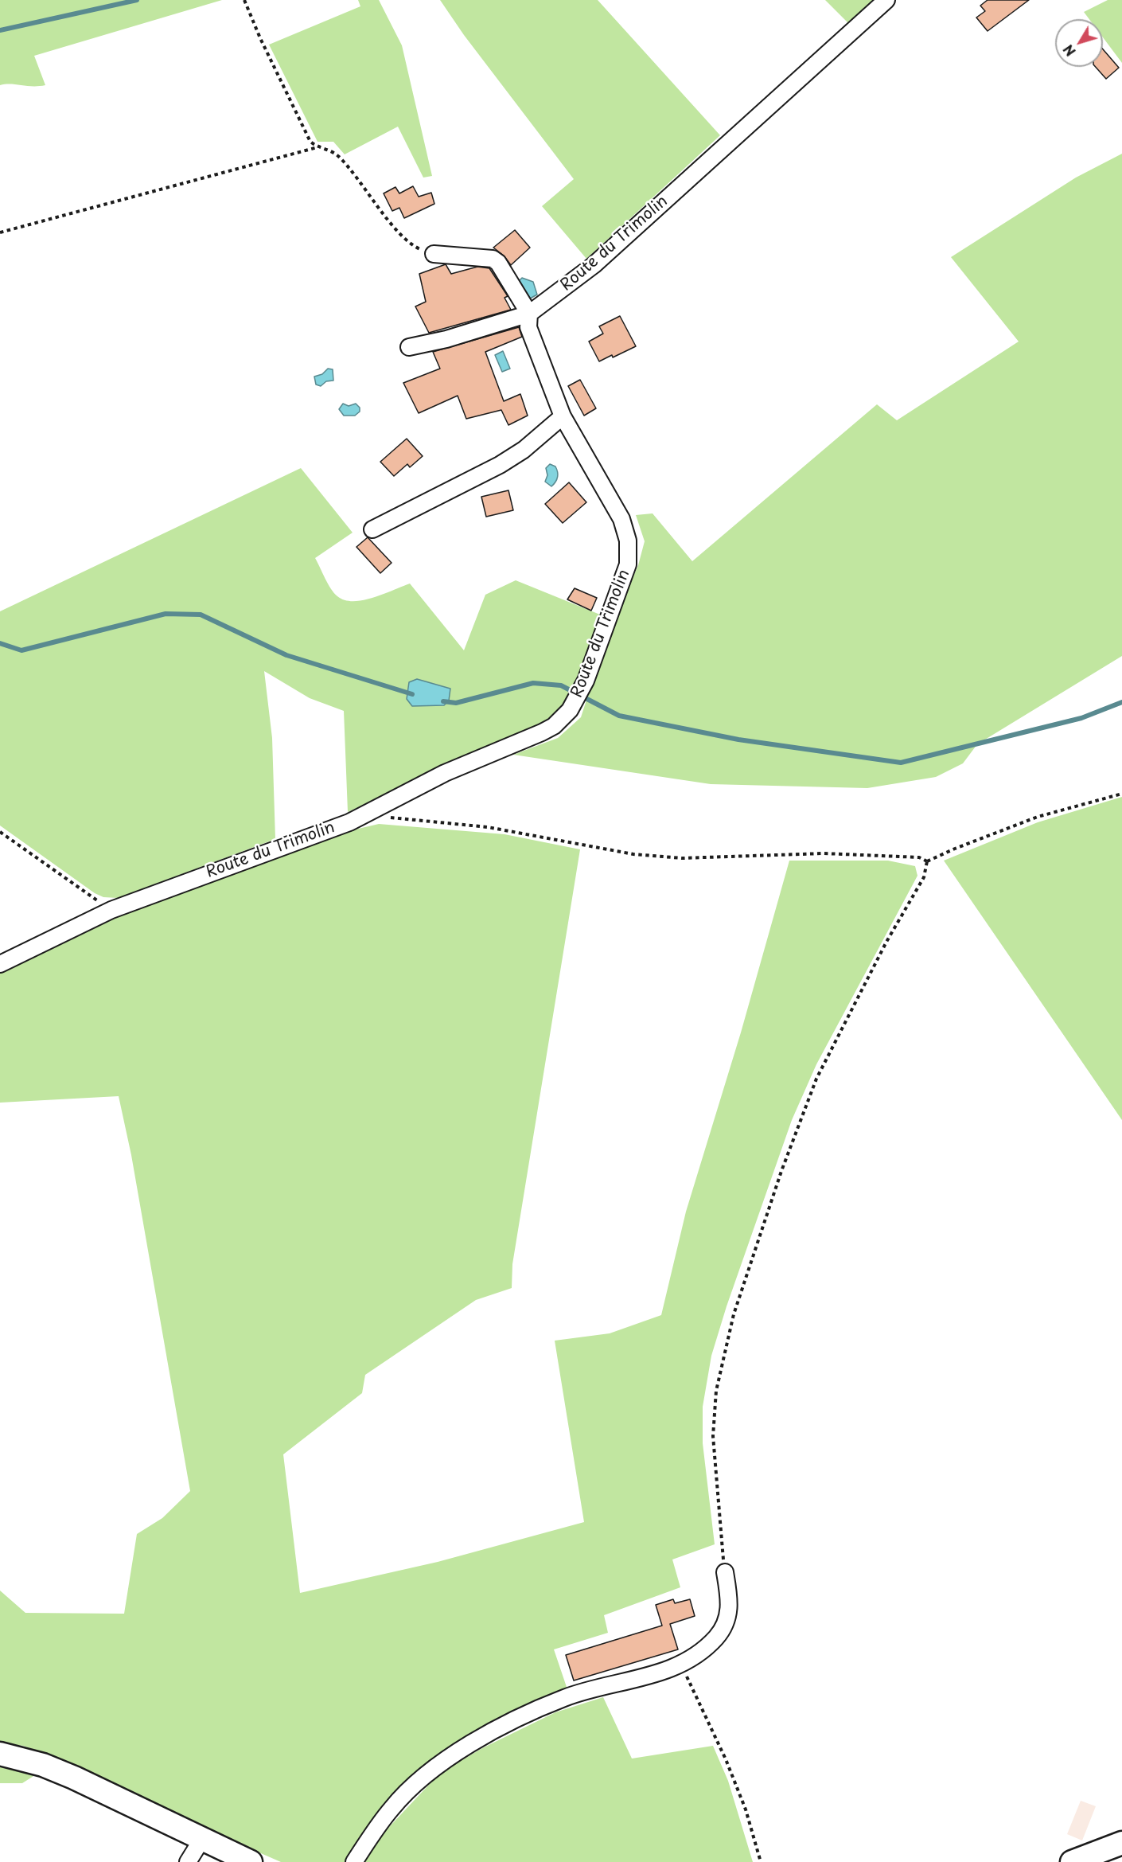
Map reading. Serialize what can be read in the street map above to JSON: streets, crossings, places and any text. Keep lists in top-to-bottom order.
{
  "streets": {
    "street": ["Route du Trimolin"]
  },
  "north": "bottom left"
}
